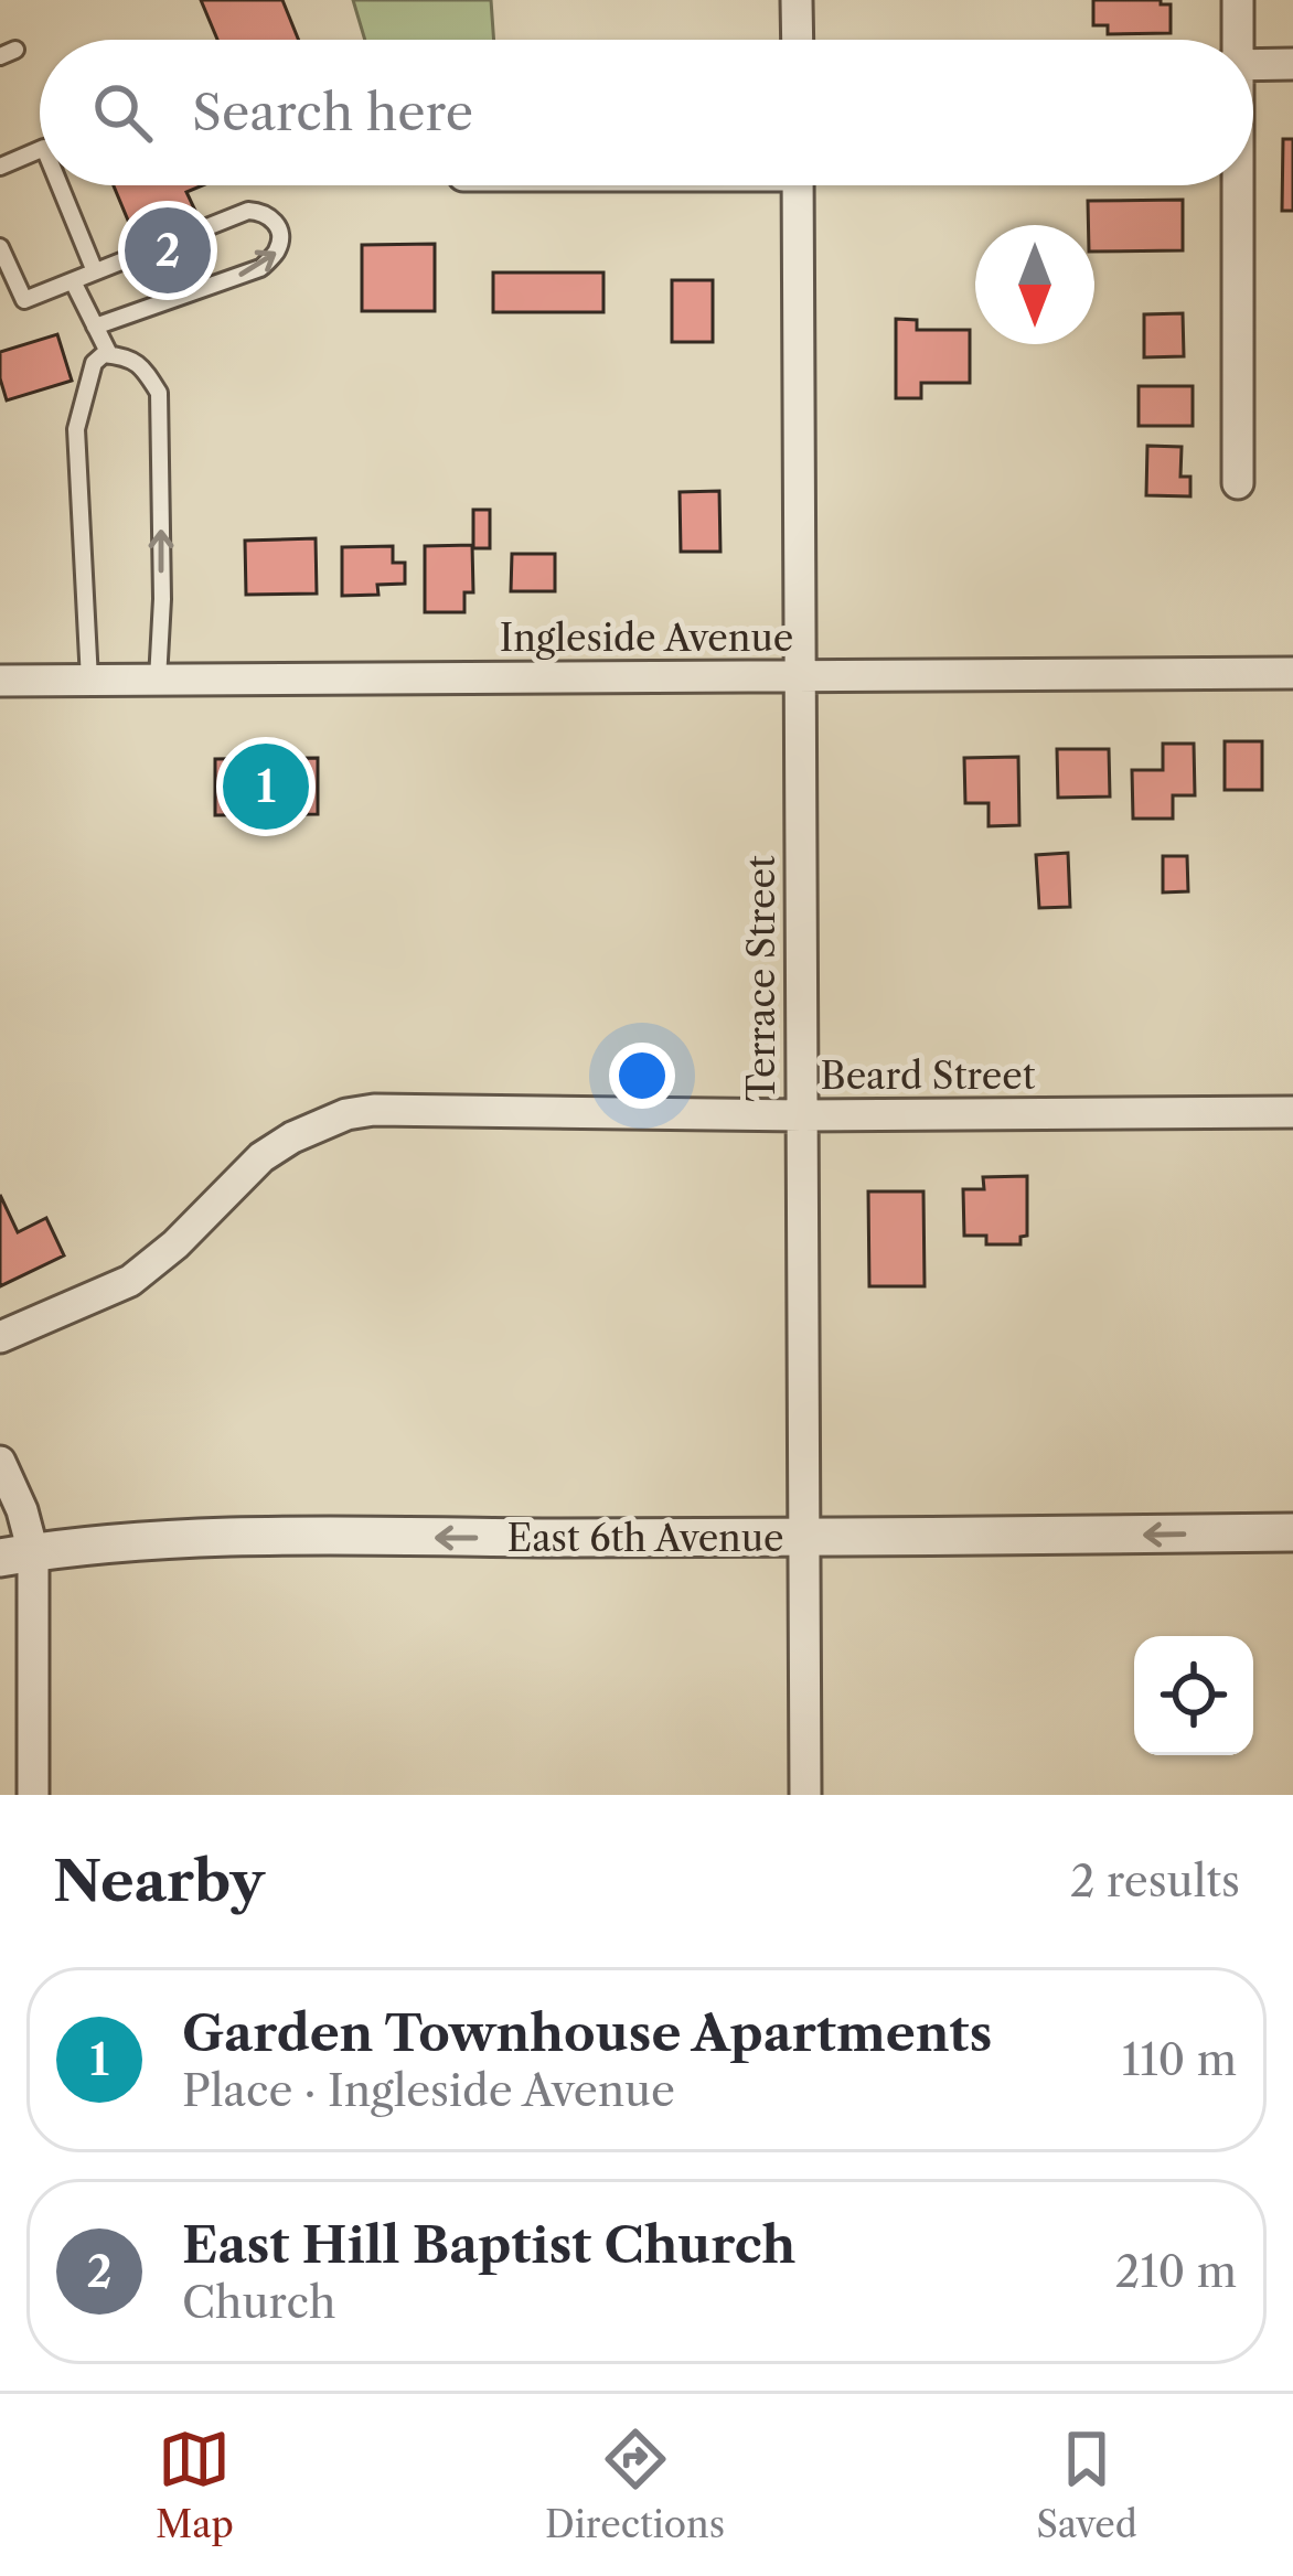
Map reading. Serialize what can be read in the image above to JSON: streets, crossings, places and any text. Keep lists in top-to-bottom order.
{
  "streets": {
    "street": [
      "Ingleside Avenue",
      "Terrace Street",
      "Beard Street",
      "East 6th Avenue"
    ]
  },
  "crossings": [
    ["Ingleside Avenue", "Terrace Street"],
    ["Terrace Street", "Beard Street"],
    ["Terrace Street", "East 6th Avenue"]
  ],
  "one_way": ["East 6th Avenue"],
  "north": "bottom",
  "page": {
    "search": "Search here",
    "pins": ["2", "1"],
    "heading": ["Nearby", "2 results"],
    "list": [
      {
        "mark": "1",
        "name": "Garden Townhouse Apartments",
        "note": "Place · Ingleside Avenue",
        "value": "110 m"
      },
      {
        "mark": "2",
        "name": "East Hill Baptist Church",
        "note": "Church",
        "value": "210 m"
      }
    ],
    "nav": ["Map", "Directions", "Saved"]
  }
}
